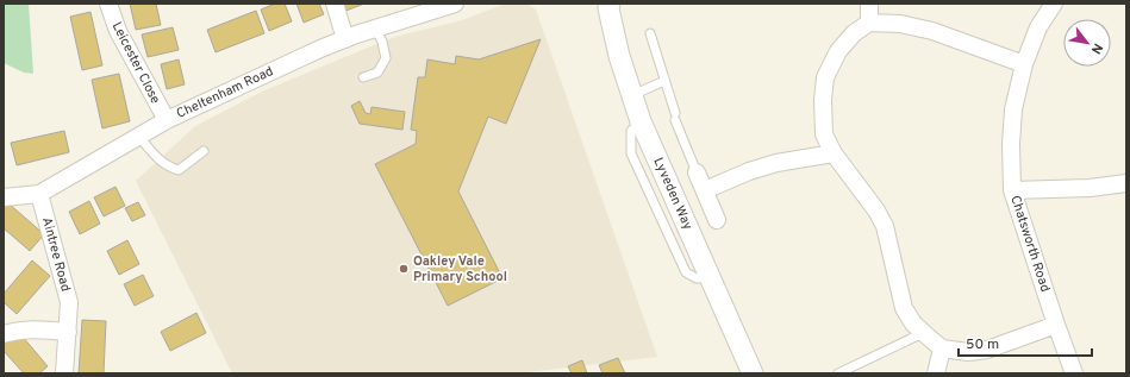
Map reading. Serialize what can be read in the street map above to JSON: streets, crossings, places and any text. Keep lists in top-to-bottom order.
{
  "streets": {
    "street": [
      "Leicester Close",
      "Cheltenham Road",
      "Lyveden Way",
      "Chatsworth Road",
      "Aintree Road"
    ]
  },
  "crossings": [
    ["Leicester Close", "Cheltenham Road"],
    ["Cheltenham Road", "Aintree Road"]
  ],
  "places": ["Oakley Vale Primary School"],
  "scale_bar": "50 m",
  "north": "bottom right"
}
